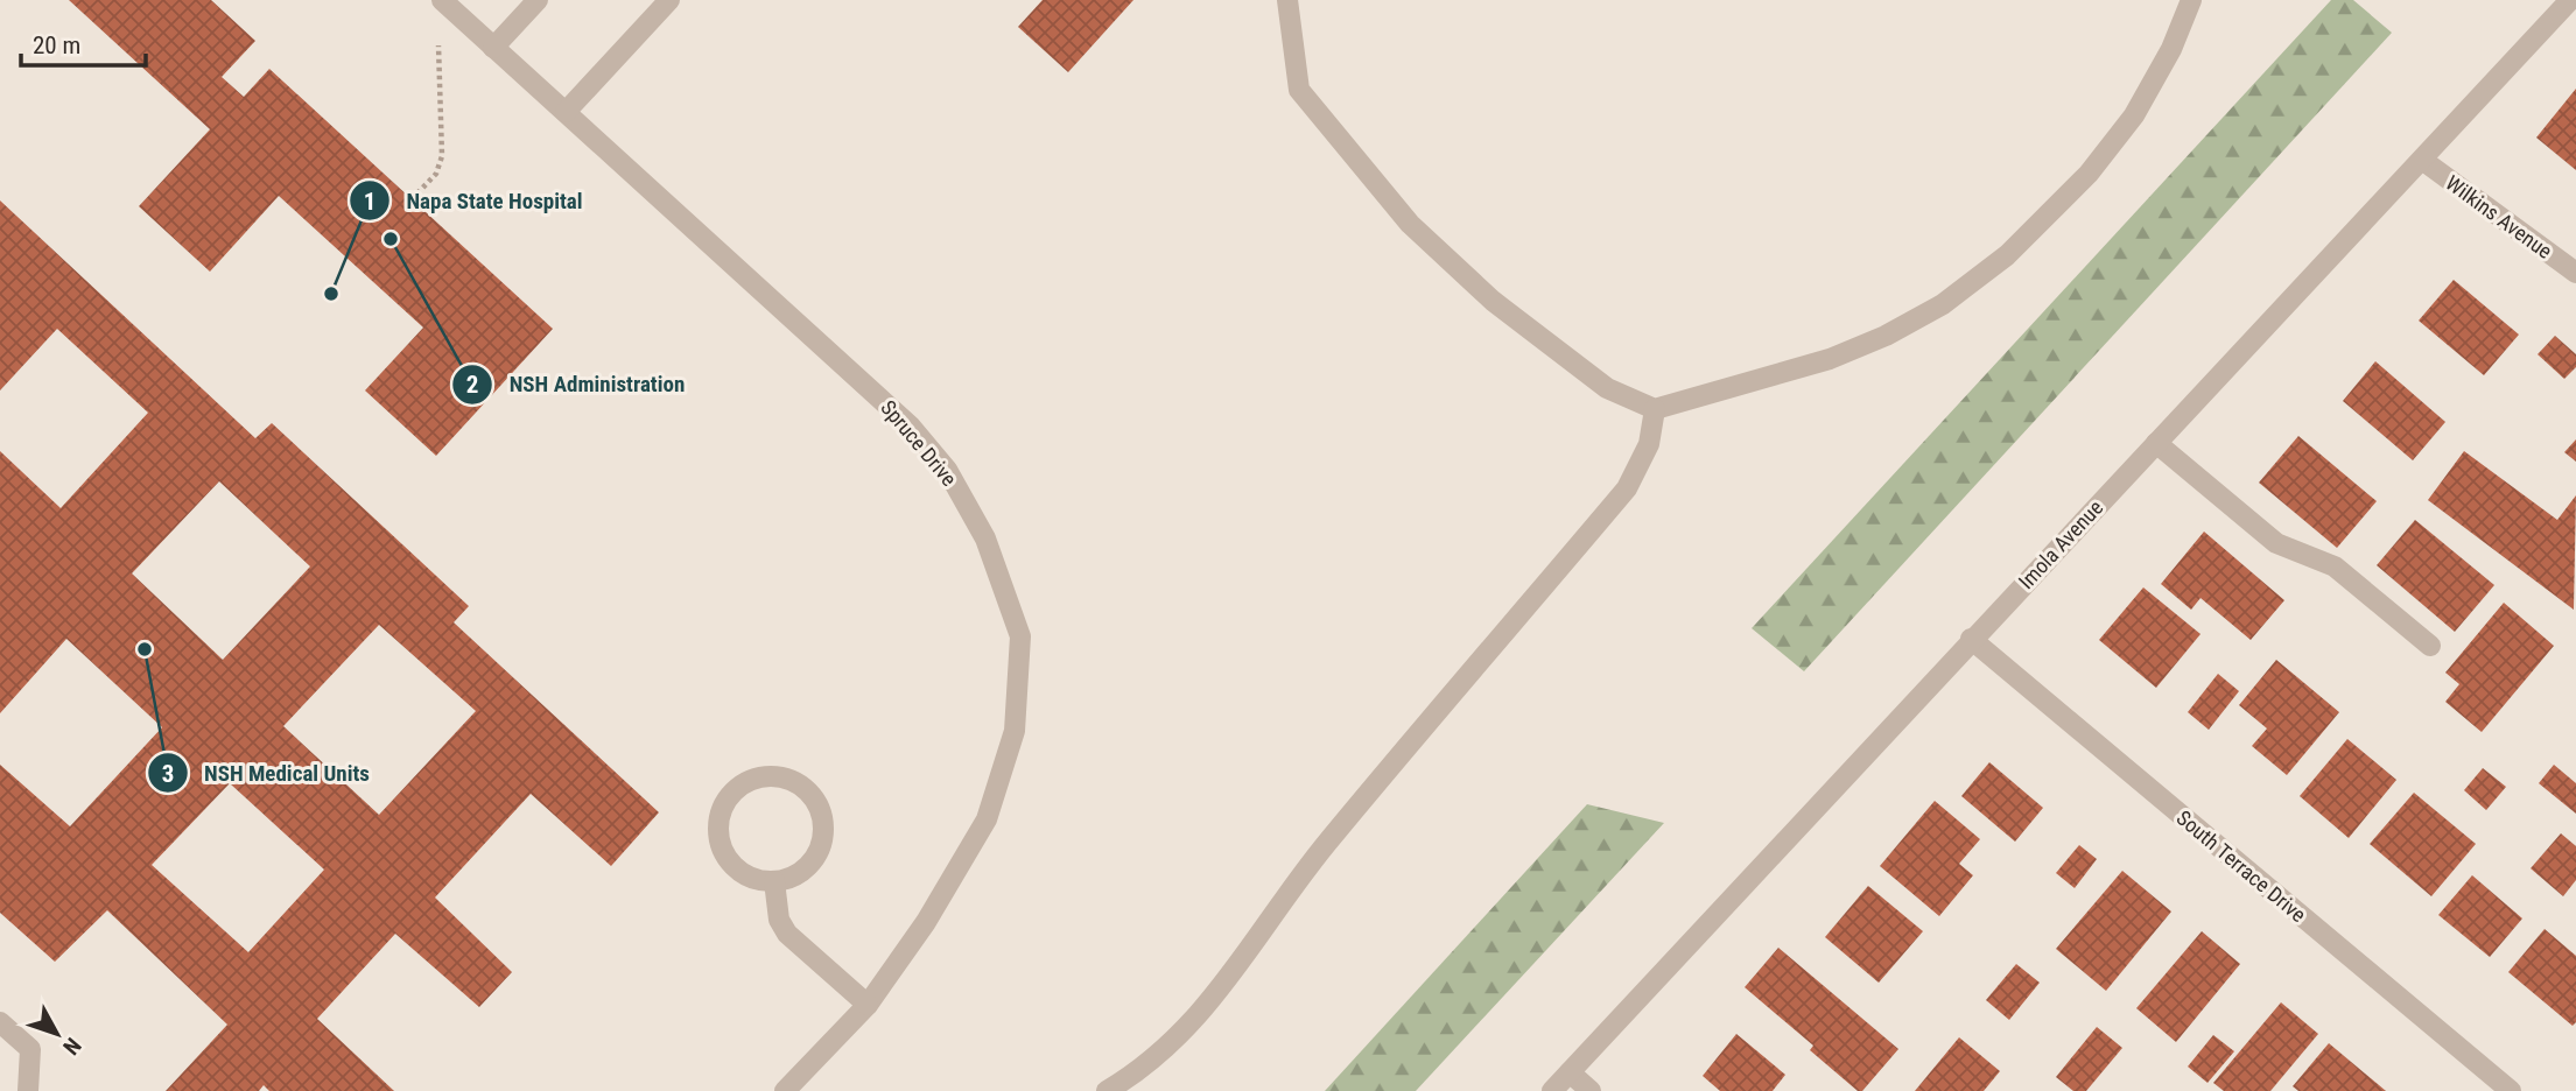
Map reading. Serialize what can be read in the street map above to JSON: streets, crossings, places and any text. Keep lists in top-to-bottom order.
{
  "streets": {
    "street": [
      "Wilkins Avenue",
      "Spruce Drive",
      "Imola Avenue",
      "South Terrace Drive"
    ]
  },
  "crossings": [
    ["Wilkins Avenue", "Imola Avenue"],
    ["Imola Avenue", "South Terrace Drive"]
  ],
  "places": ["NSH Administration", "Napa State Hospital", "NSH Medical Units"],
  "scale_bar": "20 m",
  "north": "bottom right"
}
